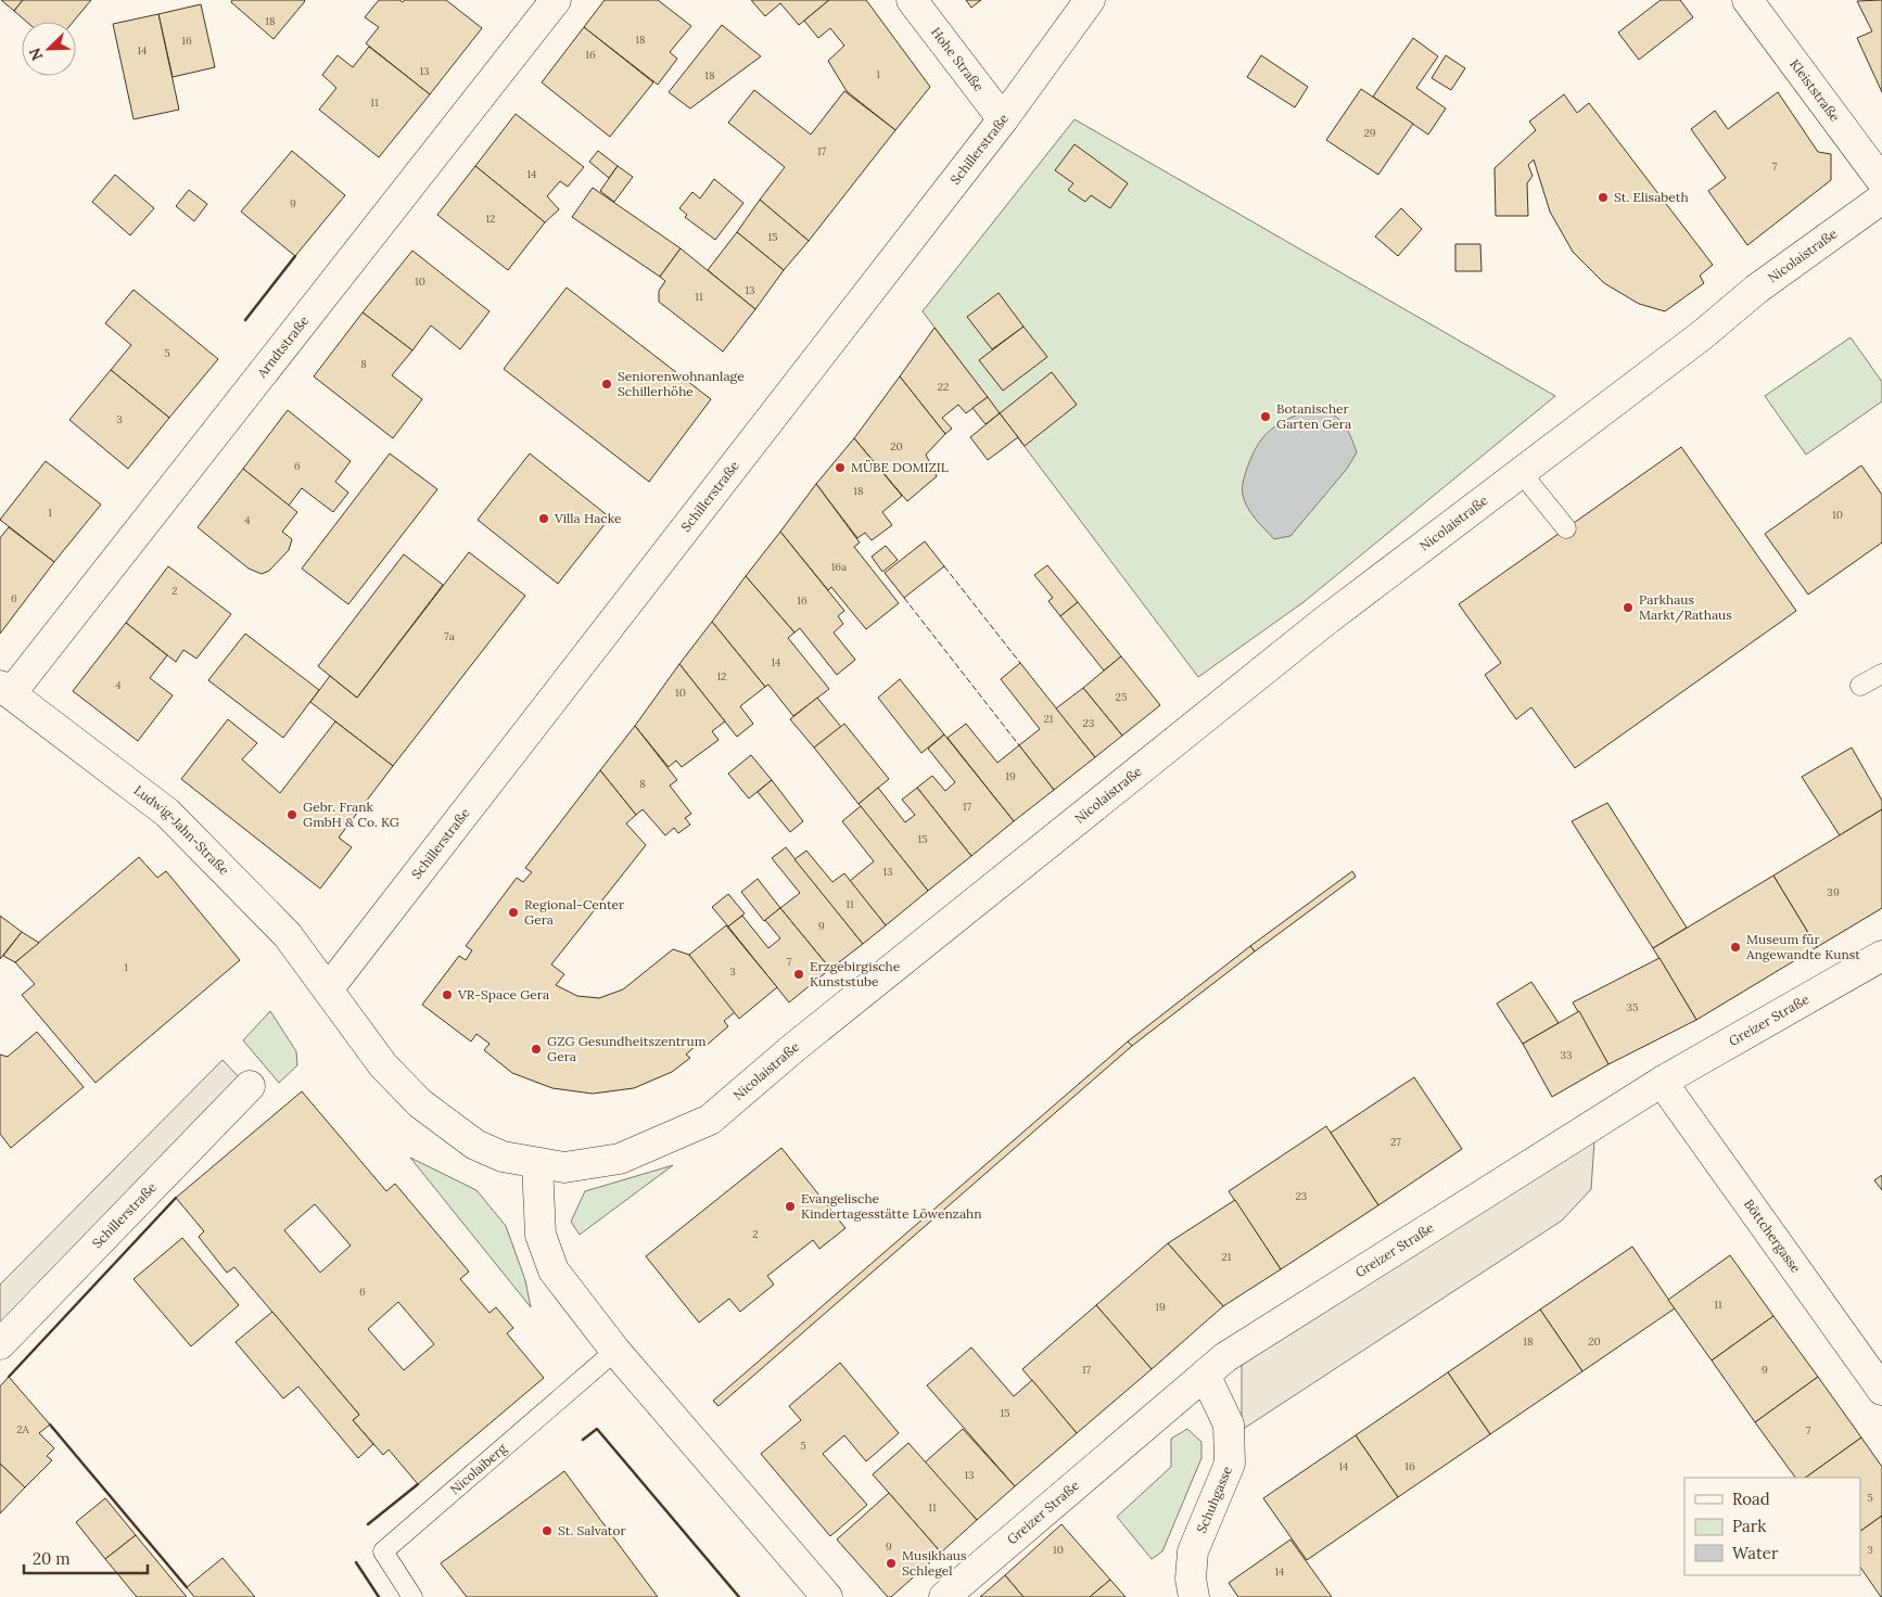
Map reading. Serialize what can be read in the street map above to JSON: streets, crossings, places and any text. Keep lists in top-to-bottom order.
{
  "streets": {
    "street": [
      "Hohe Straße",
      "Kleiststraße",
      "Schillerstraße",
      "Nicolaistraße",
      "Arndtstraße",
      "Ludwig-Jahn-Straße",
      "Greizer Straße",
      "Böttchergasse",
      "Schuhgasse"
    ],
    "lane": ["Nicolaiberg"]
  },
  "crossings": [
    ["Hohe Straße", "Schillerstraße"],
    ["Schillerstraße", "Nicolaistraße"],
    ["Schillerstraße", "Ludwig-Jahn-Straße"],
    ["Nicolaistraße", "Ludwig-Jahn-Straße"],
    ["Arndtstraße", "Ludwig-Jahn-Straße"],
    ["Greizer Straße", "Böttchergasse"],
    ["Greizer Straße", "Schuhgasse"]
  ],
  "places": [
    "St. Elisabeth",
    "Seniorenwohnanlage Schillerhöhe",
    "Botanischer Garten Gera",
    "MÜBE DOMIZIL",
    "Villa Hacke",
    "Parkhaus Markt/Rathaus",
    "Gebr. Frank GmbH & Co. KG",
    "Regional-Center Gera",
    "Museum für Angewandte Kunst",
    "Erzgebirgische Kunststube",
    "VR-Space Gera",
    "GZG Gesundheitszentrum Gera",
    "Evangelische Kindertagesstätte Löwenzahn",
    "St. Salvator",
    "Musikhaus Schlegel"
  ],
  "house_numbers": [
    "18",
    "18",
    "16",
    "14",
    "16",
    "13",
    "1",
    "18",
    "11",
    "29",
    "17",
    "7",
    "14",
    "9",
    "12",
    "15",
    "10",
    "13",
    "11",
    "5",
    "8",
    "22",
    "3",
    "20",
    "6",
    "18",
    "1",
    "10",
    "4",
    "16a",
    "2",
    "6",
    "16",
    "7a",
    "14",
    "12",
    "4",
    "10",
    "25",
    "21",
    "23",
    "19",
    "8",
    "17",
    "15",
    "13",
    "39",
    "11",
    "9",
    "7",
    "1",
    "3",
    "35",
    "33",
    "27",
    "23",
    "2",
    "21",
    "6",
    "11",
    "19",
    "18",
    "20",
    "17",
    "9",
    "15",
    "2A",
    "7",
    "5",
    "14",
    "16",
    "13",
    "5",
    "11",
    "9",
    "10",
    "3",
    "14"
  ],
  "legend": ["Road", "Park", "Water"],
  "scale_bar": "20 m",
  "north": "bottom left"
}
